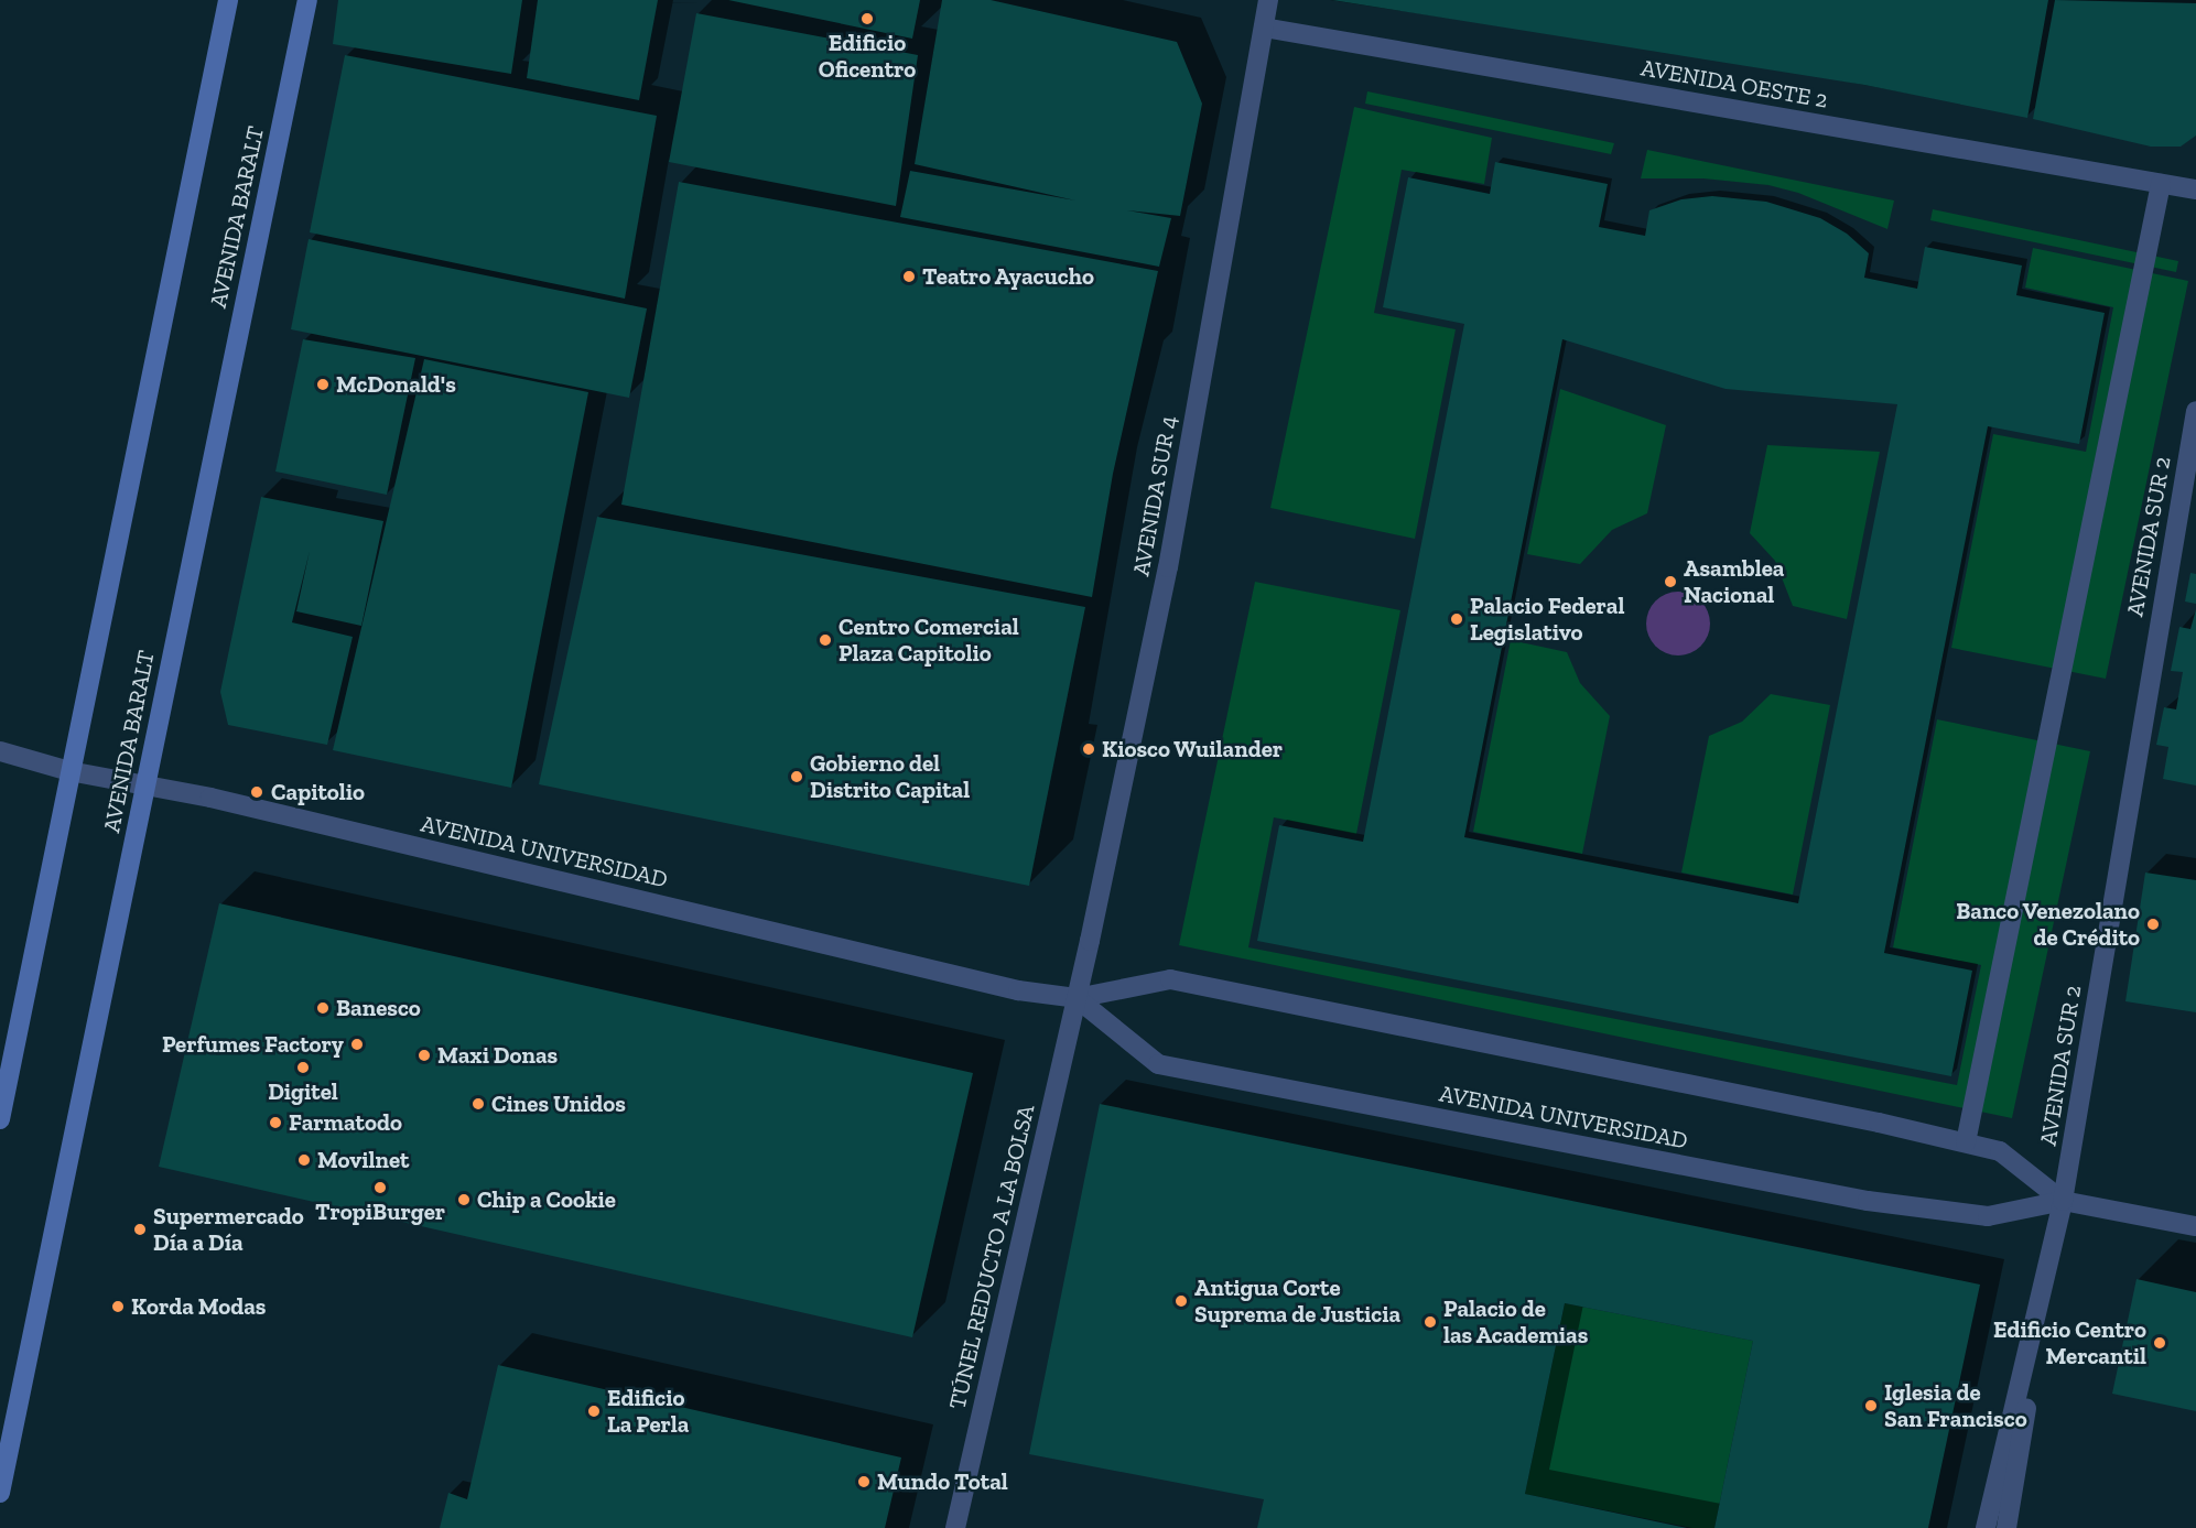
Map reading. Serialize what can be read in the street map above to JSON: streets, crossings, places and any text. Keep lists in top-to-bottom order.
{
  "streets": {
    "main road": ["AVENIDA BARALT"],
    "street": [
      "AVENIDA OESTE 2",
      "AVENIDA SUR 4",
      "AVENIDA SUR 2",
      "AVENIDA UNIVERSIDAD",
      "TÚNEL REDUCTO A LA BOLSA"
    ]
  },
  "crossings": [
    ["AVENIDA OESTE 2", "AVENIDA SUR 4"],
    ["AVENIDA BARALT", "AVENIDA UNIVERSIDAD"],
    ["AVENIDA SUR 4", "AVENIDA UNIVERSIDAD"],
    ["AVENIDA SUR 4", "TÚNEL REDUCTO A LA BOLSA"],
    ["AVENIDA SUR 2", "AVENIDA UNIVERSIDAD"],
    ["AVENIDA UNIVERSIDAD", "TÚNEL REDUCTO A LA BOLSA"]
  ],
  "places": [
    "Edificio Oficentro",
    "Teatro Ayacucho",
    "McDonald's",
    "Asamblea Nacional",
    "Palacio Federal Legislativo",
    "Centro Comercial Plaza Capitolio",
    "Kiosco Wuilander",
    "Gobierno del Distrito Capital",
    "Capitolio",
    "Banco Venezolano de Crédito",
    "Banesco",
    "Perfumes Factory",
    "Maxi Donas",
    "Digitel",
    "Cines Unidos",
    "Farmatodo",
    "Movilnet",
    "TropiBurger",
    "Chip a Cookie",
    "Supermercado Día a Día",
    "Antigua Corte Suprema de Justicia",
    "Korda Modas",
    "Palacio de las Academias",
    "Edificio Centro Mercantil",
    "Iglesia de San Francisco",
    "Edificio La Perla",
    "Mundo Total"
  ]
}
